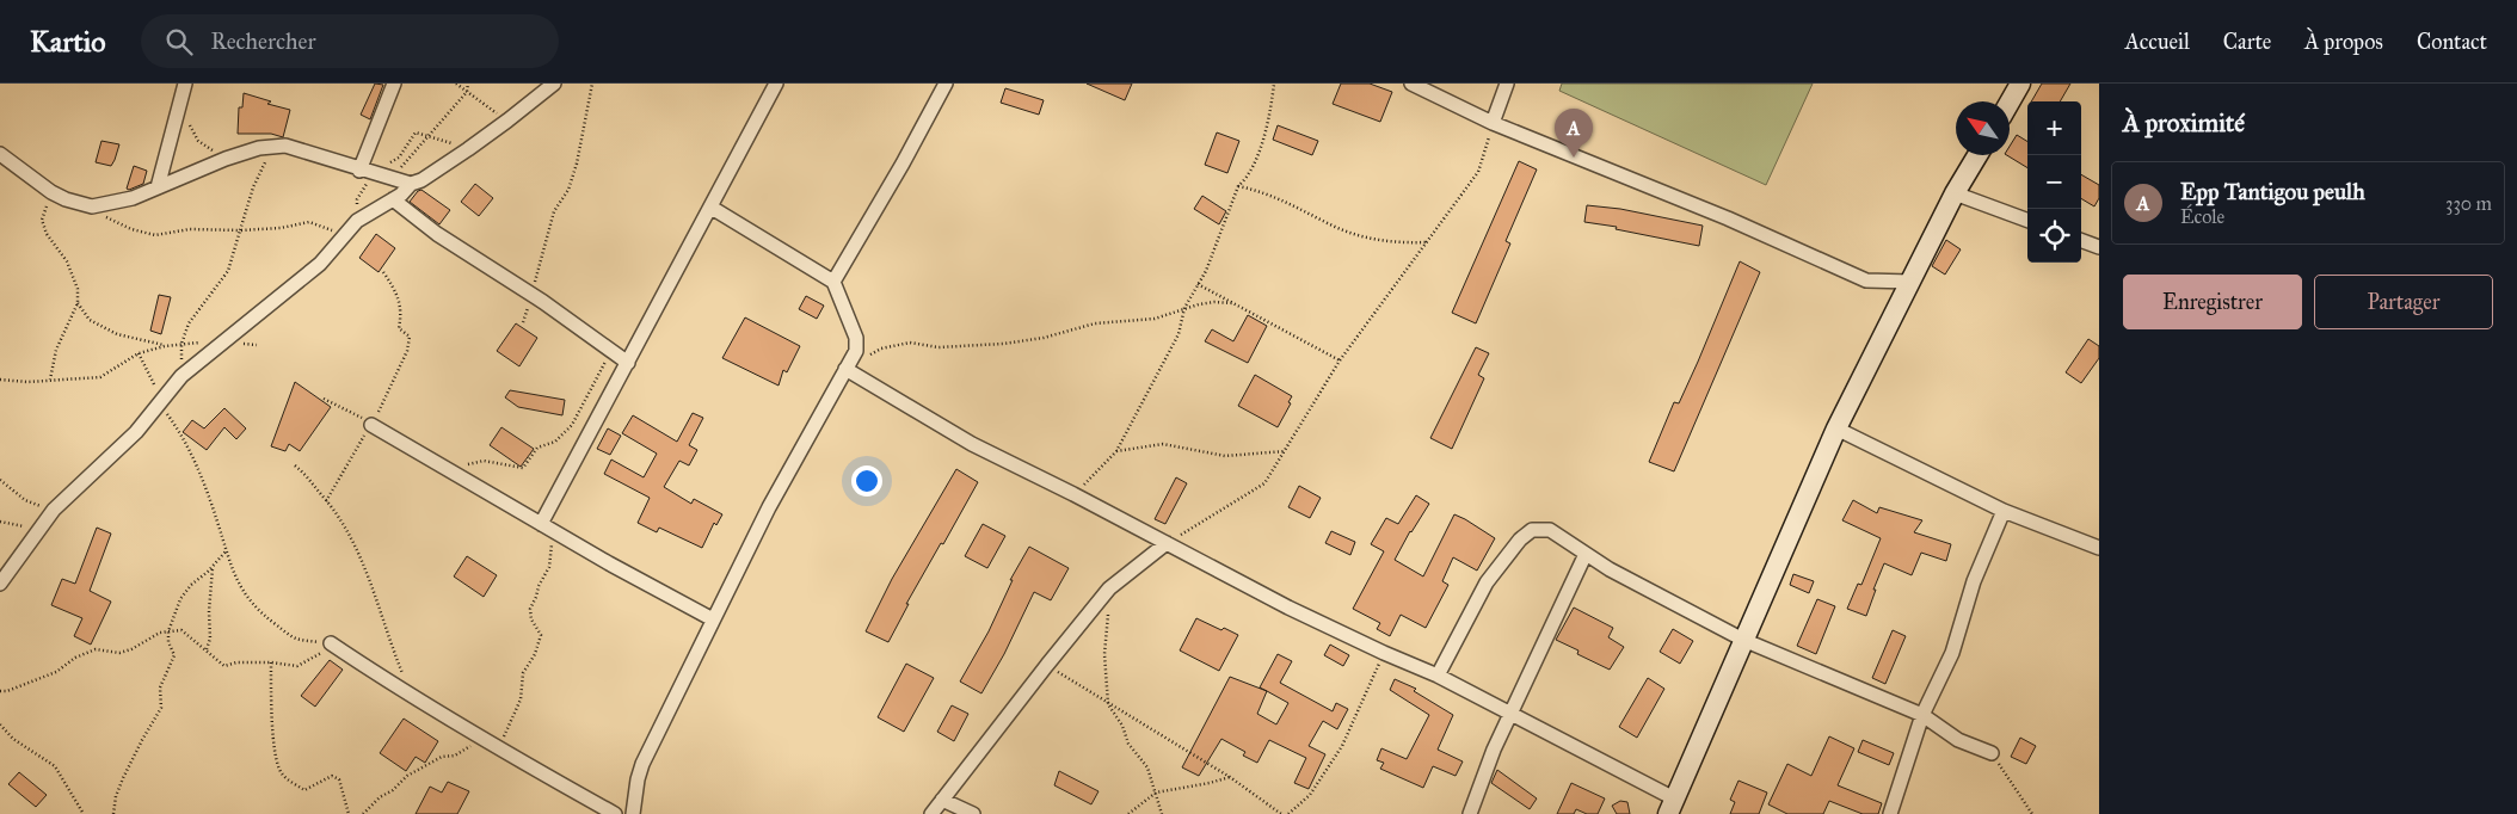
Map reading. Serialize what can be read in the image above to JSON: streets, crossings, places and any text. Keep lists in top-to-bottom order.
{
  "north": "top left",
  "page": {
    "header": "Kartio",
    "search": "Rechercher",
    "nav": [
      "Accueil",
      "Carte",
      "À propos",
      "Contact"
    ],
    "heading": "À proximité",
    "map_buttons": ["+", "−"],
    "pins": "A",
    "list": [
      {
        "mark": "A",
        "name": "Epp Tantigou peulh",
        "note": "École",
        "value": "330 m"
      }
    ],
    "buttons": ["Enregistrer", "Partager"]
  }
}
